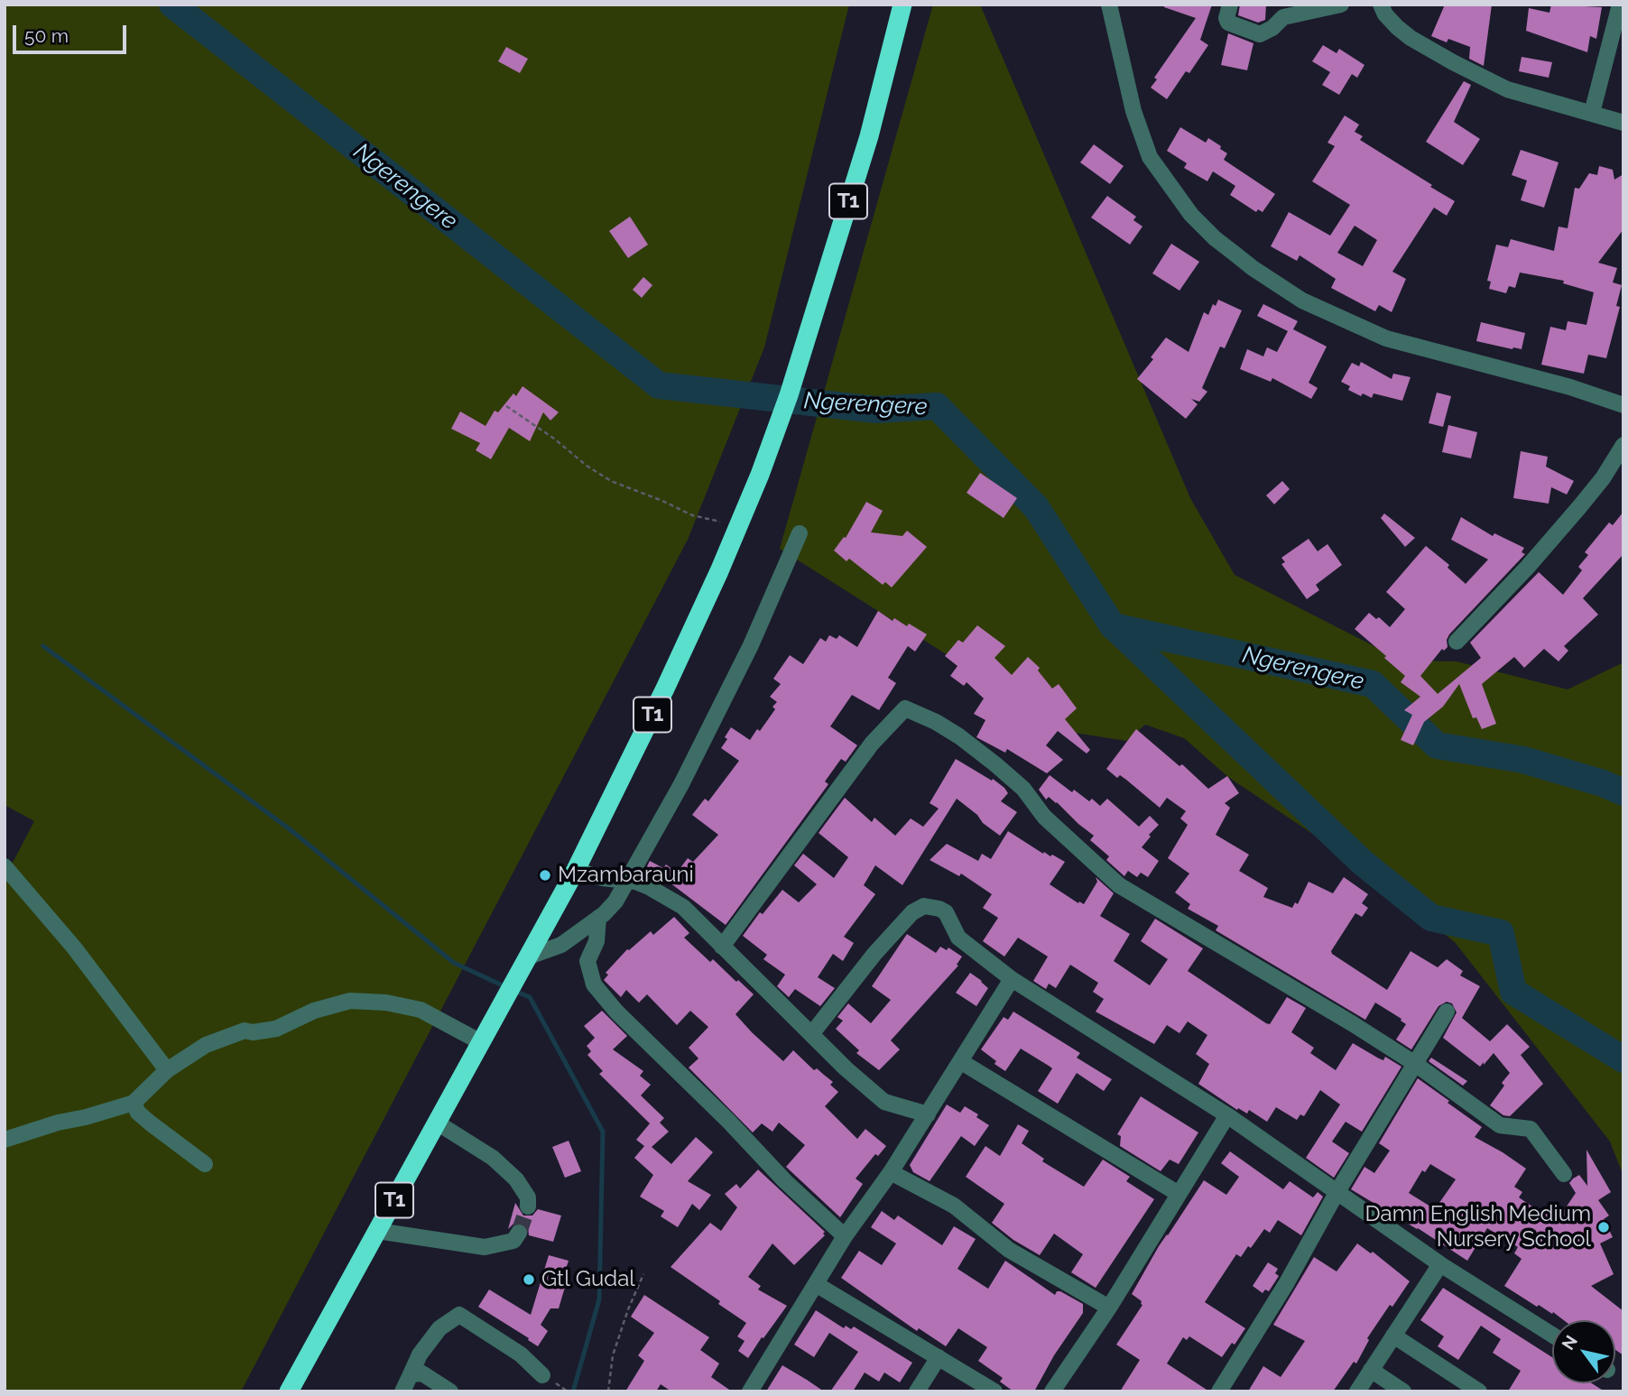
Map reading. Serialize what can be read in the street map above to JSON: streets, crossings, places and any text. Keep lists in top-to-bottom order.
{
  "streets": {
    "highway": ["T1"]
  },
  "water": ["Ngerengere"],
  "places": ["Mzambarauni", "Damn English Medium Nursery School", "Gtl Gudal"],
  "scale_bar": "50 m",
  "north": "top left"
}
